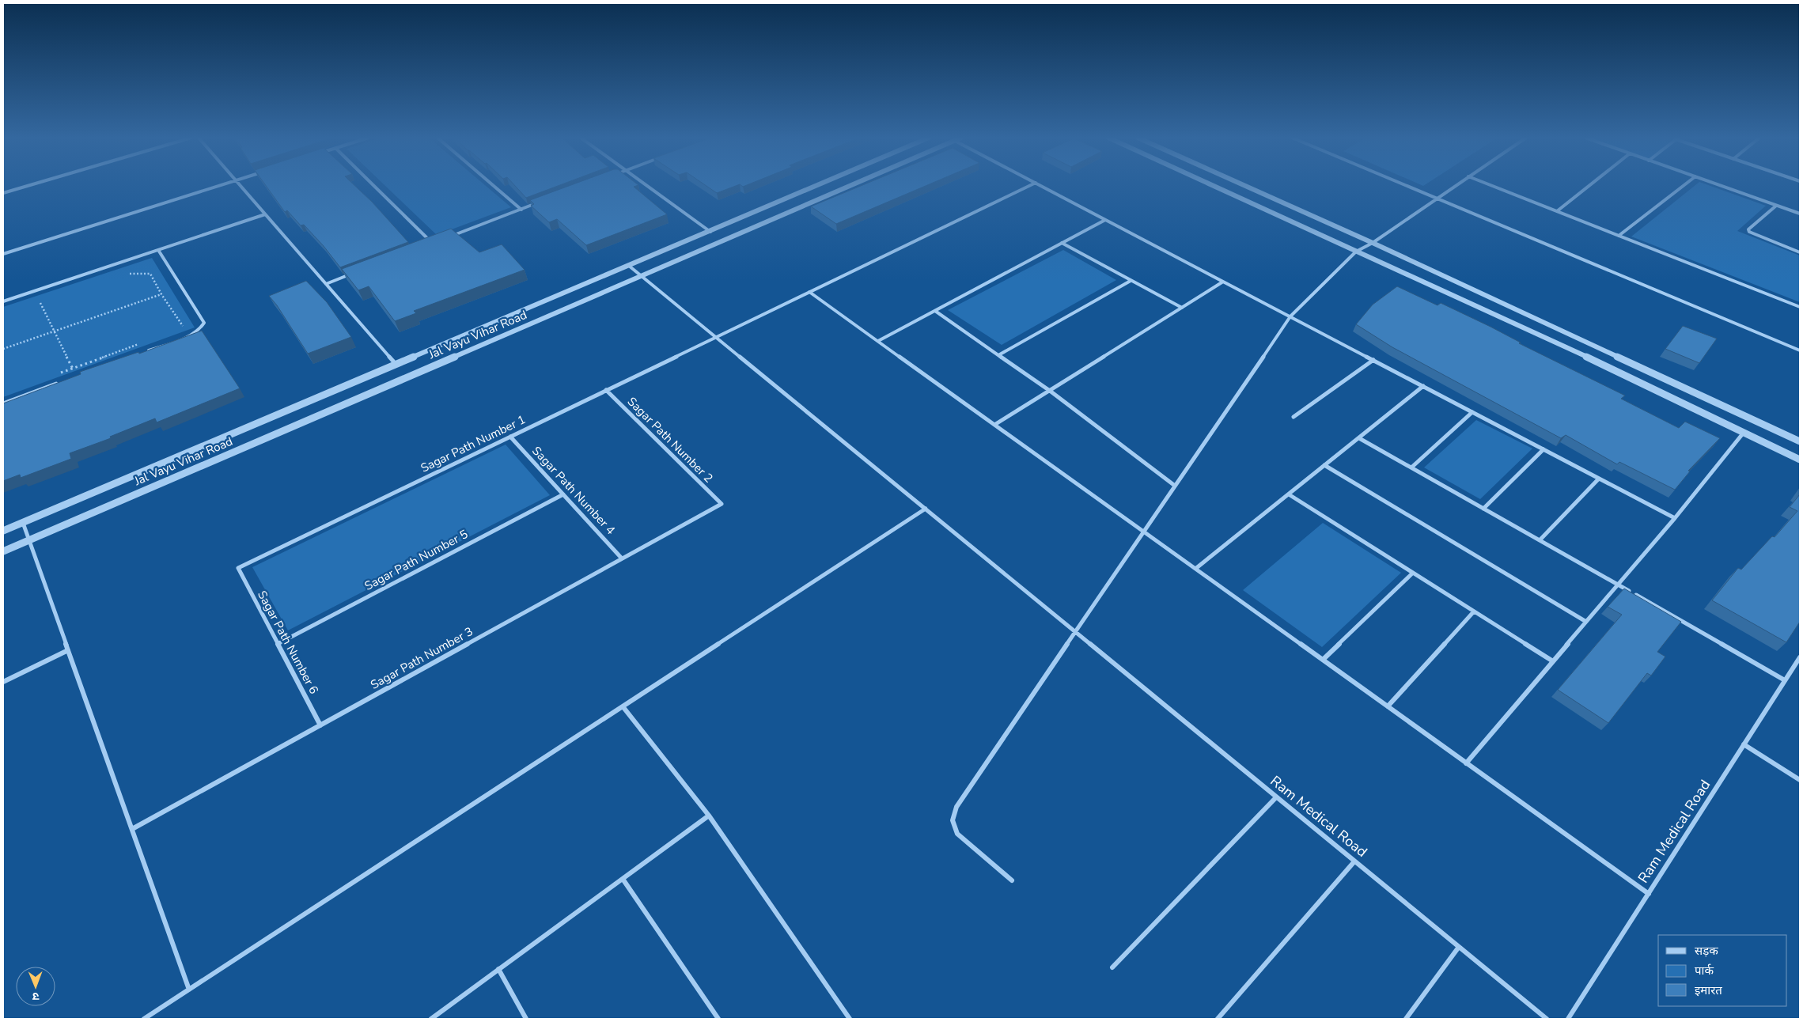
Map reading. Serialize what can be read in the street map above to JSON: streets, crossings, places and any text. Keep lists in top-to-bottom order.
{
  "streets": {
    "street": [
      "Jal Vayu Vihar Road",
      "Sagar Path Number 2",
      "Sagar Path Number 1",
      "Sagar Path Number 4",
      "Sagar Path Number 5",
      "Sagar Path Number 6",
      "Sagar Path Number 3",
      "Ram Medical Road"
    ]
  },
  "crossings": [
    ["Jal Vayu Vihar Road", "Ram Medical Road"],
    ["Sagar Path Number 2", "Sagar Path Number 1"],
    ["Sagar Path Number 2", "Sagar Path Number 3"],
    ["Sagar Path Number 1", "Sagar Path Number 4"],
    ["Sagar Path Number 1", "Sagar Path Number 6"],
    ["Sagar Path Number 1", "Ram Medical Road"],
    ["Sagar Path Number 4", "Sagar Path Number 5"],
    ["Sagar Path Number 4", "Sagar Path Number 3"],
    ["Sagar Path Number 5", "Sagar Path Number 6"],
    ["Sagar Path Number 6", "Sagar Path Number 3"]
  ],
  "legend": ["सड़क", "पार्क", "इमारत"],
  "north": "bottom"
}
